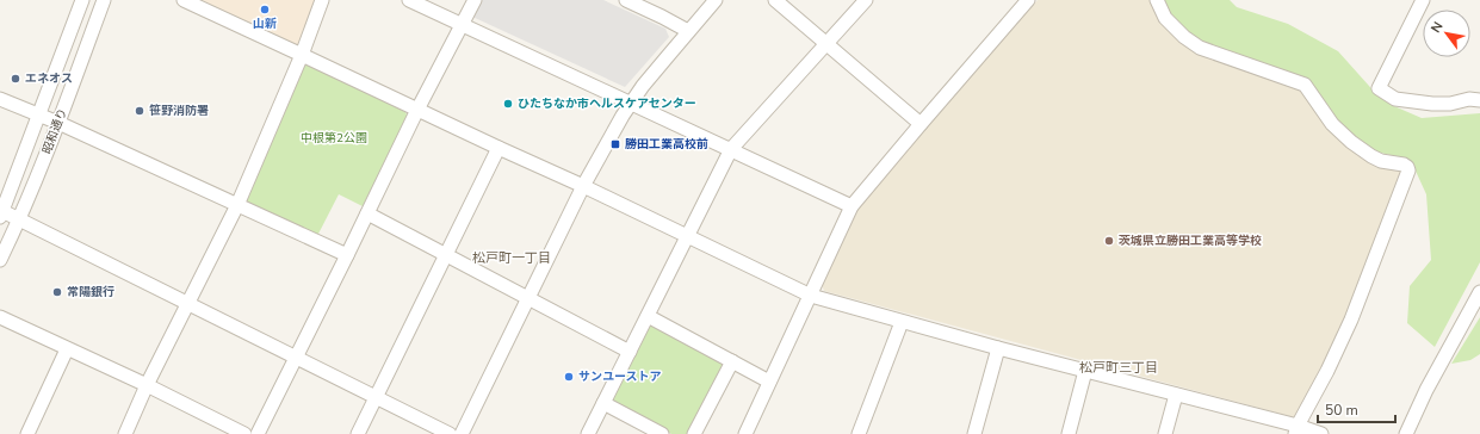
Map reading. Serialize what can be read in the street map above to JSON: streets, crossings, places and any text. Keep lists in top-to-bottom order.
{
  "streets": {
    "street": ["昭和通り"]
  },
  "districts": ["松戸町一丁目", "松戸町三丁目"],
  "parks": ["中根第2公園"],
  "places": {
    "other": [
      "山新",
      "エネオス",
      "ひたちなか市ヘルスケアセンター",
      "笹野消防署",
      "茨城県立勝田工業高等学校",
      "常陽銀行",
      "サンユーストア"
    ],
    "transit": ["勝田工業高校前"]
  },
  "scale_bar": "50 m",
  "north": "top left"
}
